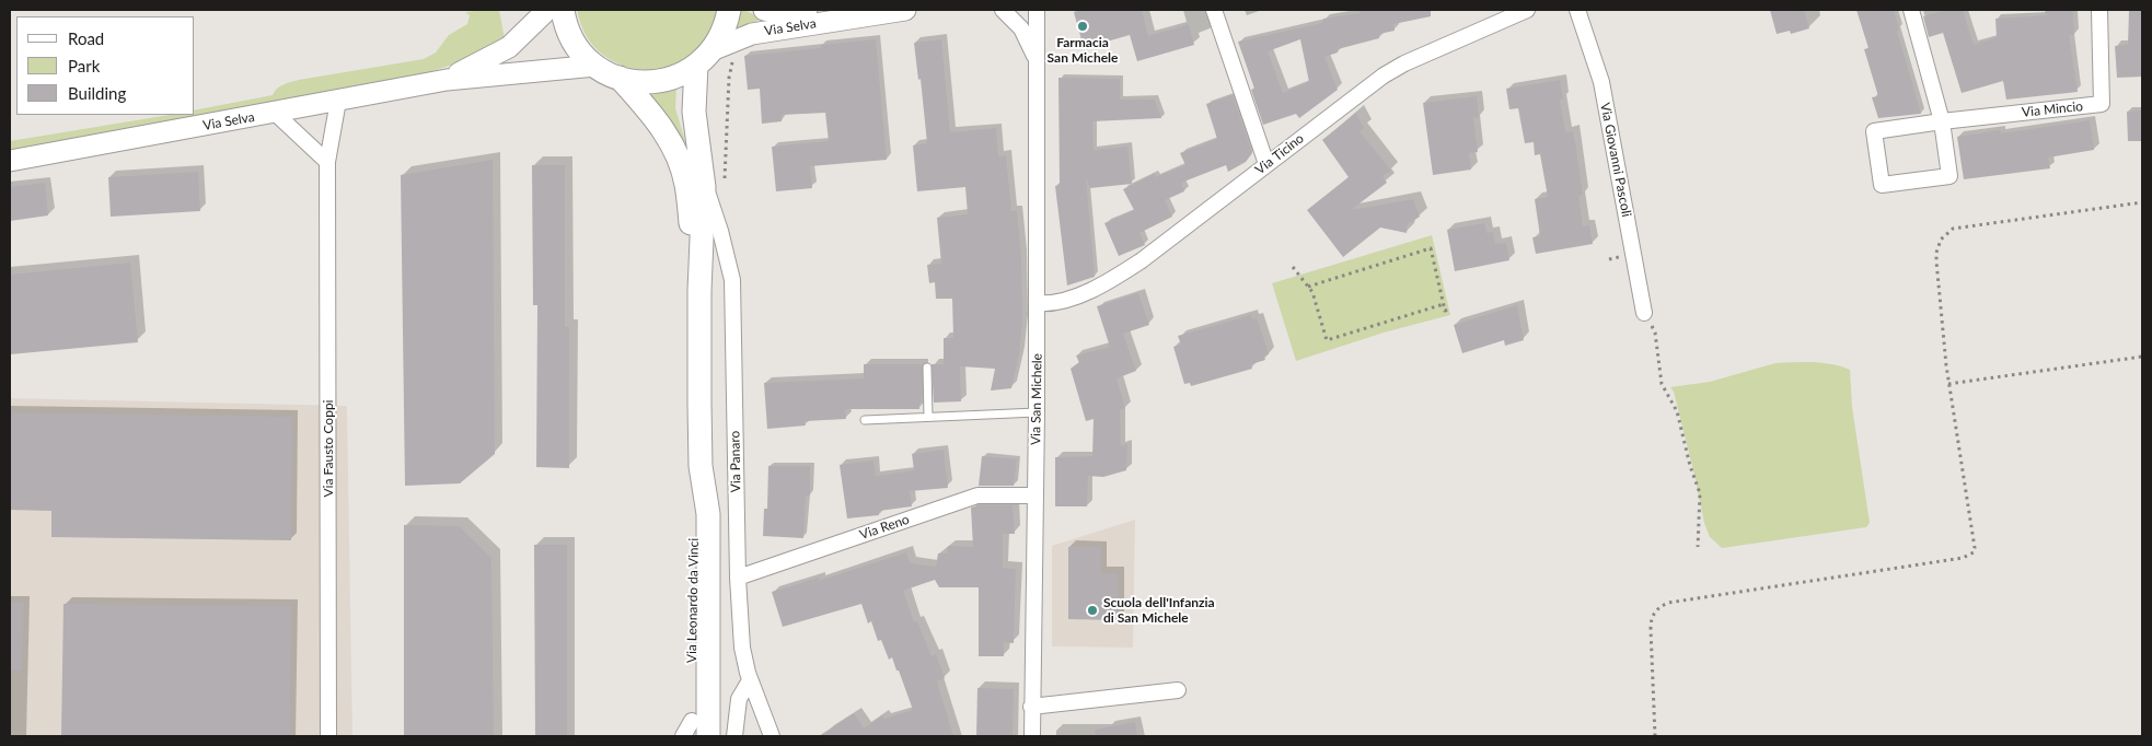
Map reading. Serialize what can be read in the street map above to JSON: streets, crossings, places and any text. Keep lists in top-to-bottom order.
{
  "streets": {
    "main road": ["Via Selva", "Via Leonardo da Vinci"],
    "street": [
      "Via Mincio",
      "Via Ticino",
      "Via Giovanni Pascoli",
      "Via San Michele",
      "Via Fausto Coppi",
      "Via Panaro",
      "Via Reno"
    ]
  },
  "crossings": [
    ["Via Selva", "Via Fausto Coppi"],
    ["Via Selva", "Via Leonardo da Vinci"],
    ["Via Ticino", "Via San Michele"],
    ["Via San Michele", "Via Reno"],
    ["Via Panaro", "Via Reno"],
    ["Via Panaro", "Via Leonardo da Vinci"]
  ],
  "places": ["Farmacia San Michele", "Scuola dell'Infanzia di San Michele"],
  "legend": ["Road", "Park", "Building"]
}
